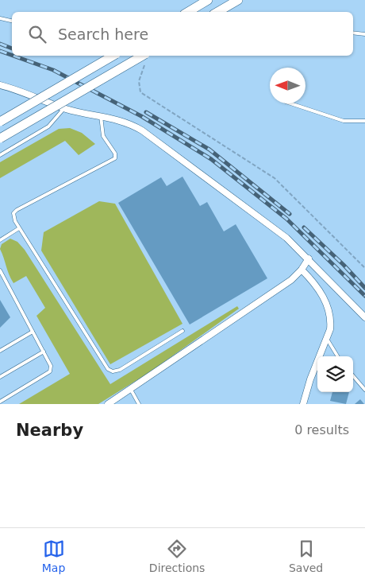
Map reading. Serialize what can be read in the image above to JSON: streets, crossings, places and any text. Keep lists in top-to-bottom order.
{
  "north": "left",
  "page": {
    "search": "Search here",
    "heading": ["Nearby", "0 results"],
    "nav": ["Map", "Directions", "Saved"]
  }
}
